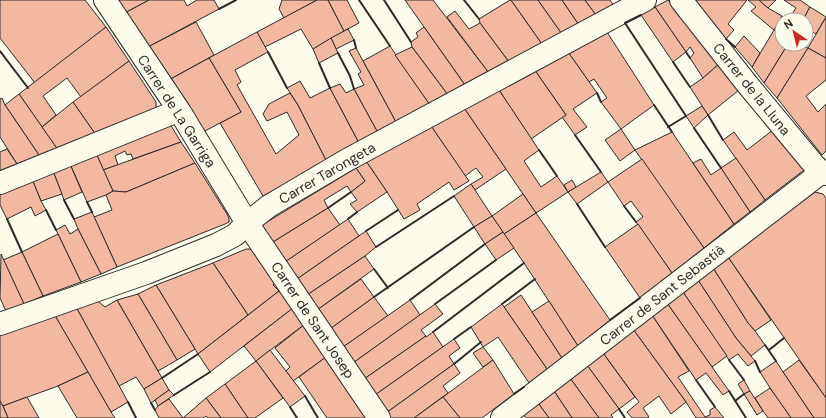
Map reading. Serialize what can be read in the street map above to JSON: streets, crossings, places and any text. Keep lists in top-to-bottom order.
{
  "streets": {
    "street": [
      "Carrer de la Lluna",
      "Carrer de La Garriga",
      "Carrer Tarongeta",
      "Carrer de Sant Sebastià",
      "Carrer de Sant Josep"
    ]
  },
  "crossings": [
    ["Carrer de la Lluna", "Carrer de Sant Sebastià"],
    ["Carrer de La Garriga", "Carrer Tarongeta"],
    ["Carrer de La Garriga", "Carrer de Sant Josep"],
    ["Carrer Tarongeta", "Carrer de Sant Josep"]
  ],
  "north": "top left"
}
